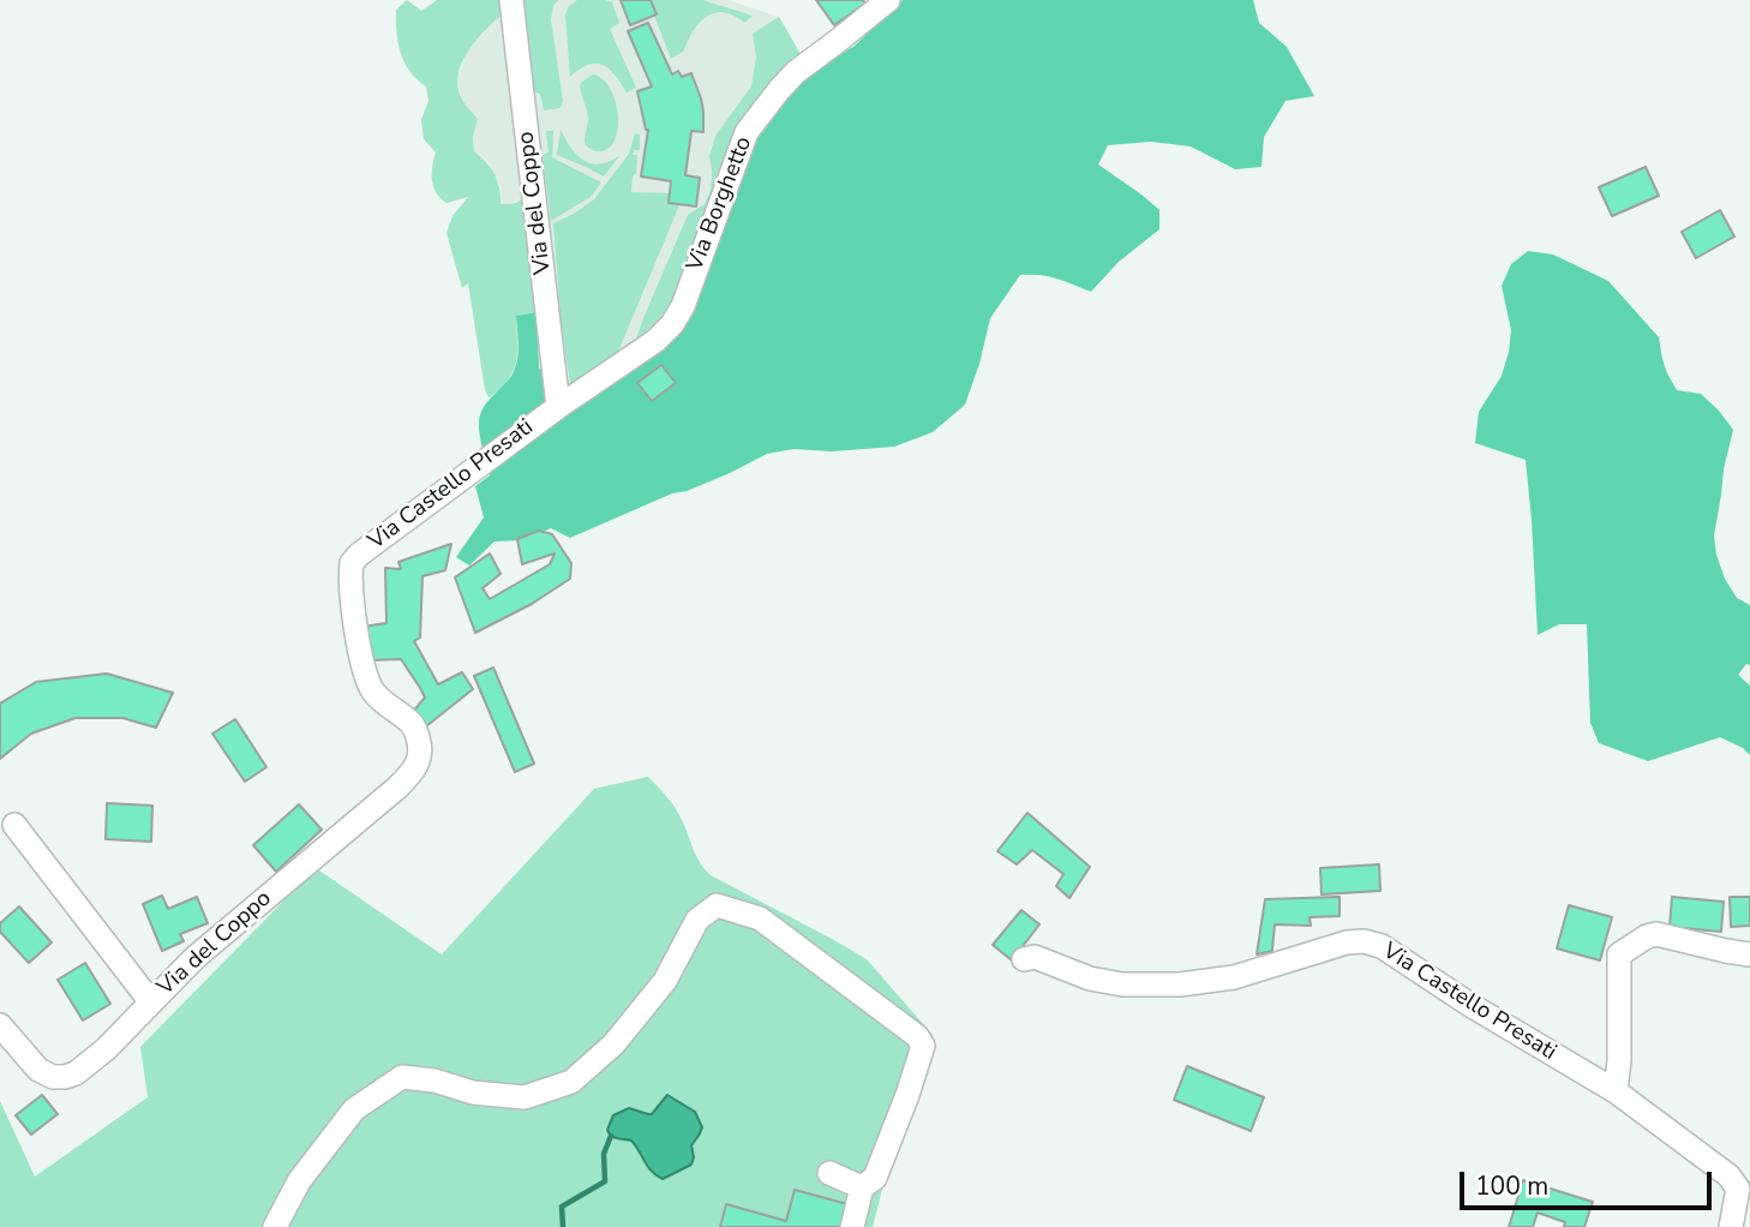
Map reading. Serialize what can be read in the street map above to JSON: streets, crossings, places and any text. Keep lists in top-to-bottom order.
{
  "streets": {
    "street": ["Via del Coppo", "Via Borghetto", "Via Castello Presati"]
  },
  "crossings": [
    ["Via del Coppo", "Via Borghetto"],
    ["Via del Coppo", "Via Castello Presati"],
    ["Via Borghetto", "Via Castello Presati"]
  ],
  "scale_bar": "100 m"
}
